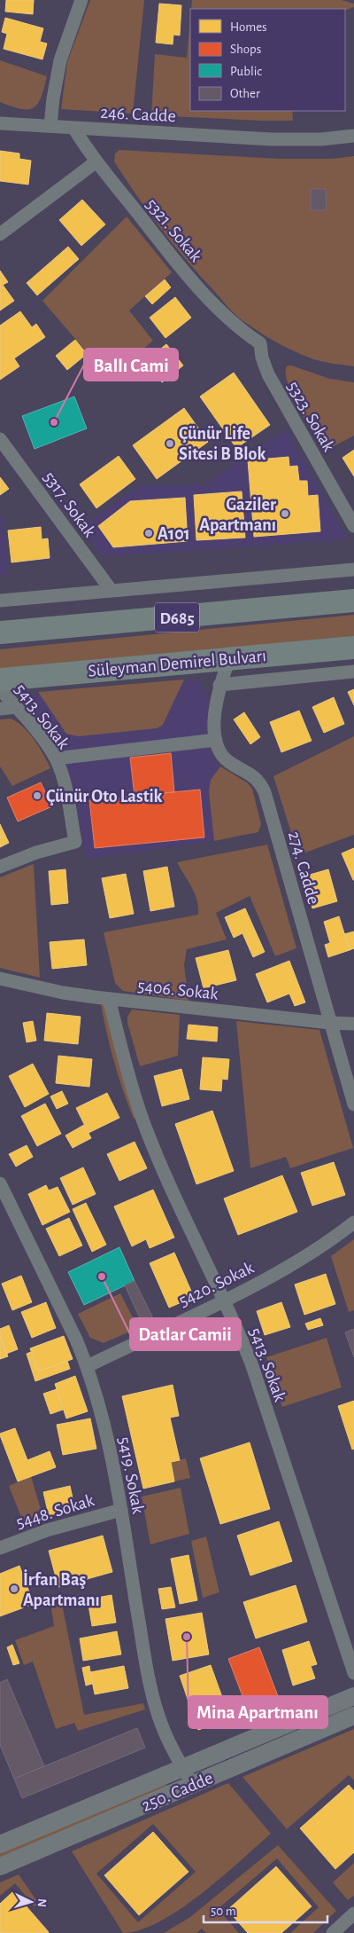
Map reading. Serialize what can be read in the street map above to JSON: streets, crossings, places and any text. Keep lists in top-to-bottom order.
{
  "streets": {
    "highway": ["D685", "Süleyman Demirel Bulvarı"],
    "street": [
      "246. Cadde",
      "5321. Sokak",
      "5323. Sokak",
      "5317. Sokak",
      "5413. Sokak",
      "274. Cadde",
      "5406. Sokak",
      "5420. Sokak",
      "5419. Sokak",
      "5448. Sokak",
      "250. Cadde"
    ]
  },
  "crossings": [
    ["246. Cadde", "5321. Sokak"],
    ["5321. Sokak", "5323. Sokak"],
    ["Süleyman Demirel Bulvarı", "274. Cadde"],
    ["5413. Sokak", "5406. Sokak"],
    ["5413. Sokak", "5420. Sokak"],
    ["274. Cadde", "5406. Sokak"],
    ["5420. Sokak", "5419. Sokak"],
    ["5419. Sokak", "5448. Sokak"],
    ["5419. Sokak", "250. Cadde"]
  ],
  "places": [
    "Ballı Cami",
    "Çünür Life Sitesi B Blok",
    "Gaziler Apartmanı",
    "A101",
    "Çünür Oto Lastik",
    "Datlar Camii",
    "İrfan Baş Apartmanı",
    "Mina Apartmanı"
  ],
  "legend": [
    "Homes",
    "Shops",
    "Public",
    "Other"
  ],
  "scale_bar": "50 m",
  "north": "right"
}
